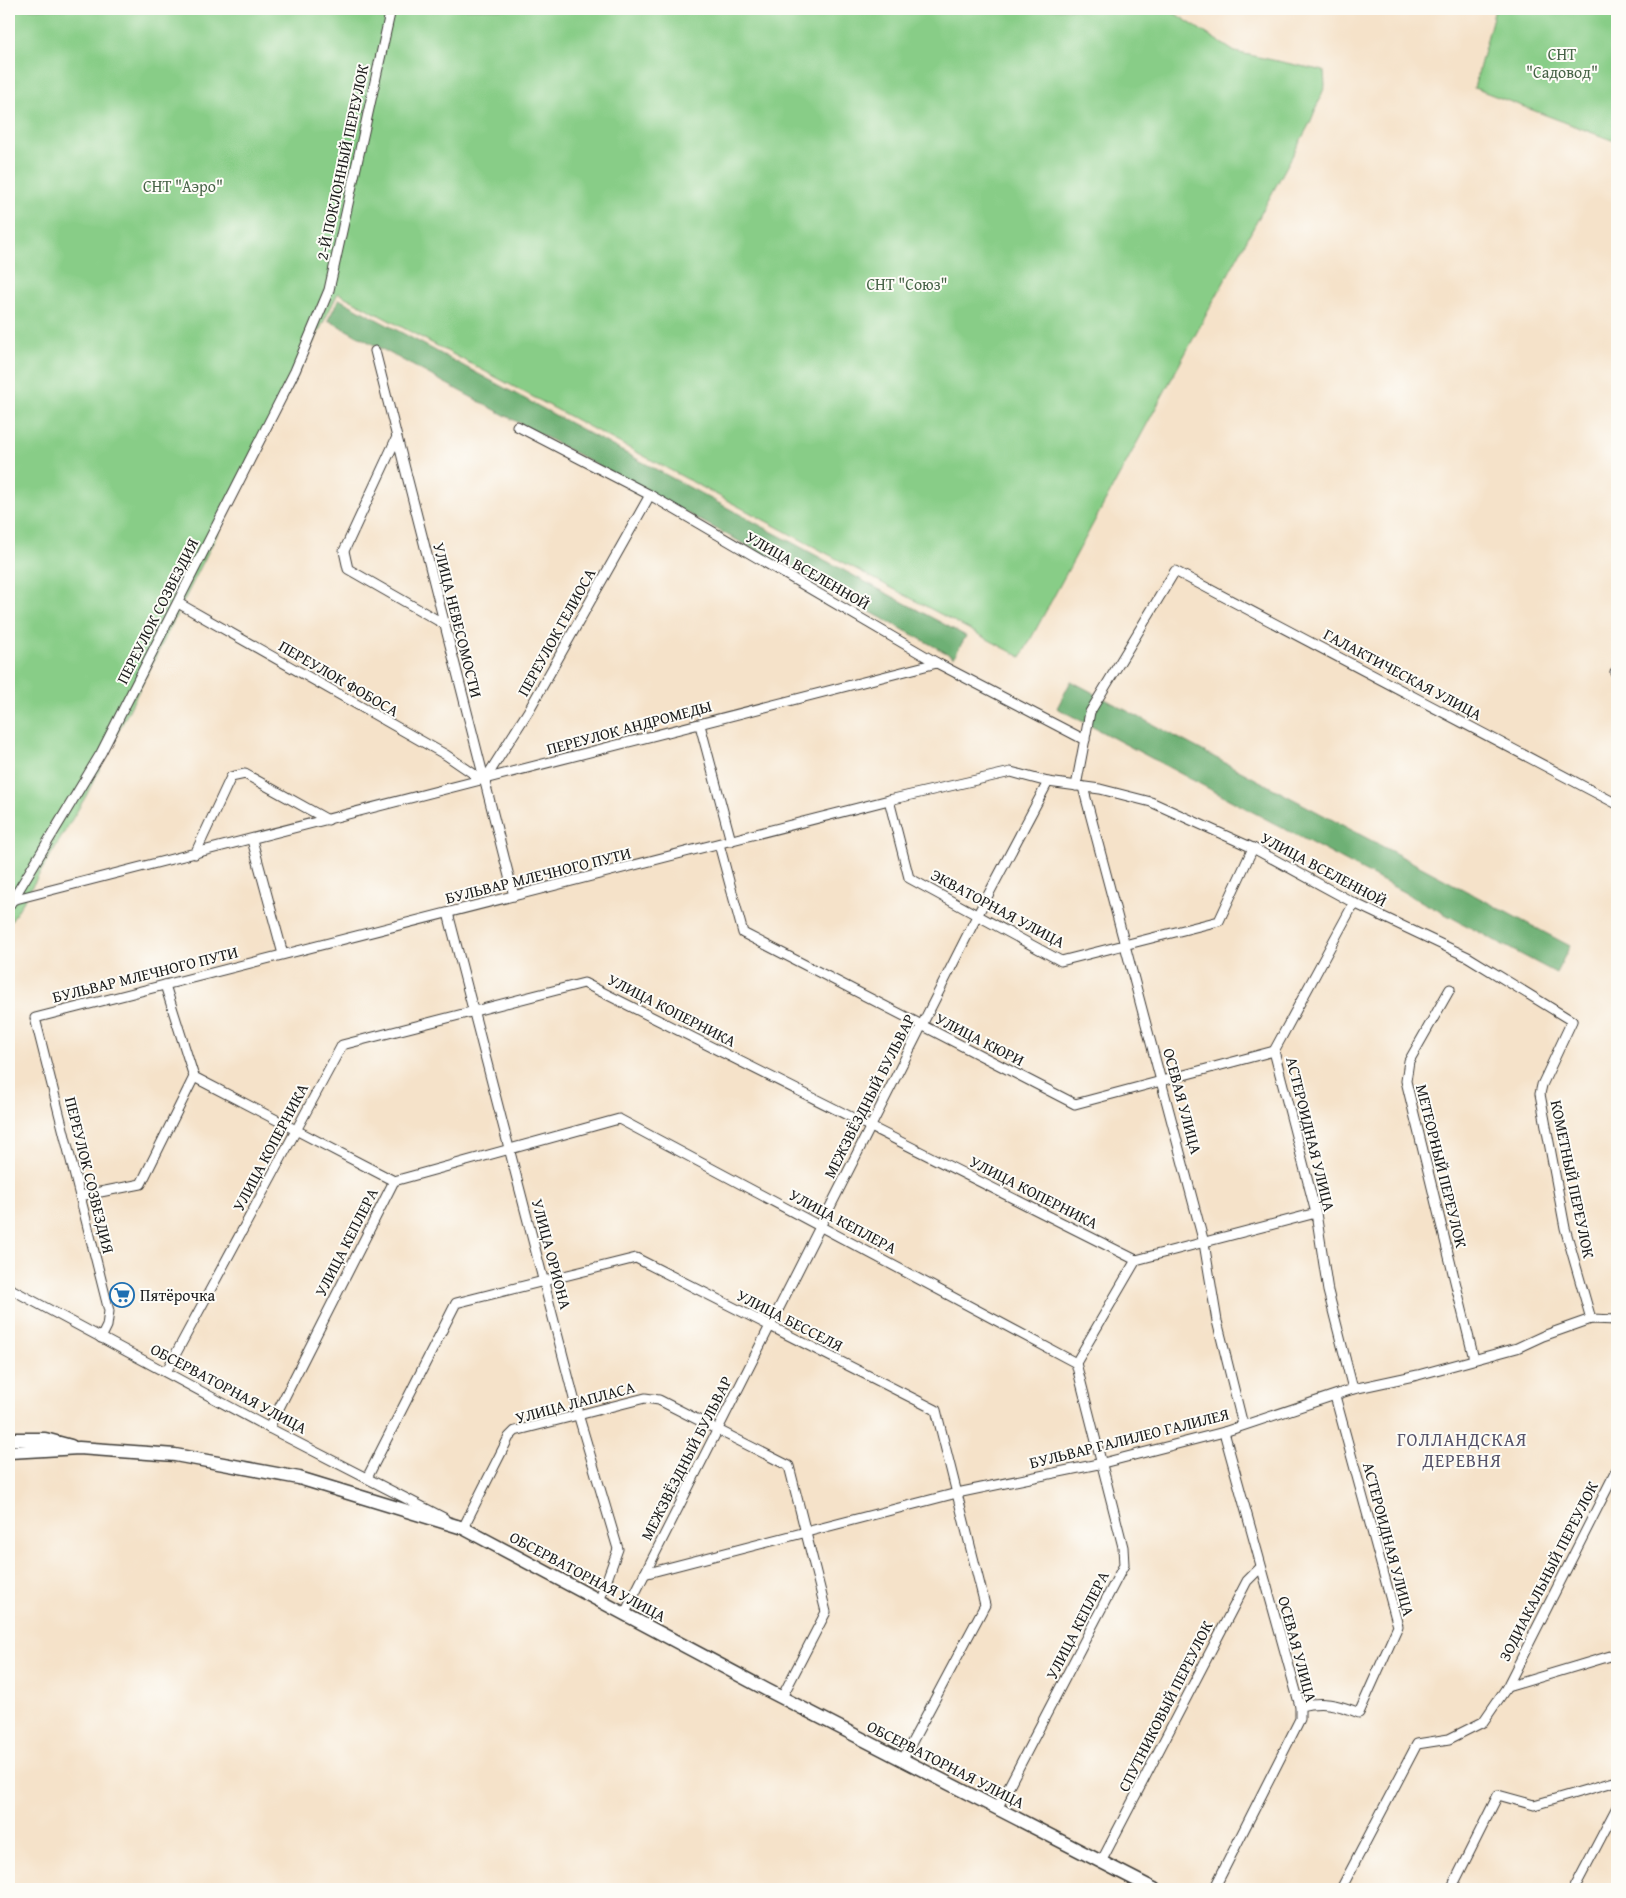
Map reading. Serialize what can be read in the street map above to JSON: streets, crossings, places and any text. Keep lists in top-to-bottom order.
{
  "streets": {
    "main road": ["ОБСЕРВАТОРНАЯ УЛИЦА"],
    "street": [
      "2-Й ПОКЛОННЫЙ ПЕРЕУЛОК",
      "УЛИЦА ВСЕЛЕННОЙ",
      "ПЕРЕУЛОК СОЗВЕЗДИЯ",
      "УЛИЦА НЕВЕСОМОСТИ",
      "ПЕРЕУЛОК ГЕЛИОСА",
      "ГАЛАКТИЧЕСКАЯ УЛИЦА",
      "ПЕРЕУЛОК ФОБОСА",
      "ПЕРЕУЛОК АНДРОМЕДЫ",
      "БУЛЬВАР МЛЕЧНОГО ПУТИ",
      "ЭКВАТОРНАЯ УЛИЦА",
      "УЛИЦА КОПЕРНИКА",
      "УЛИЦА КЮРИ",
      "МЕЖЗВЁЗДНЫЙ БУЛЬВАР",
      "ОСЕВАЯ УЛИЦА",
      "АСТЕРОИДНАЯ УЛИЦА",
      "МЕТЕОРНЫЙ ПЕРЕУЛОК",
      "КОМЕТНЫЙ ПЕРЕУЛОК",
      "УЛИЦА КЕПЛЕРА",
      "УЛИЦА ОРИОНА",
      "УЛИЦА БЕССЕЛЯ",
      "УЛИЦА ЛАПЛАСА",
      "БУЛЬВАР ГАЛИЛЕО ГАЛИЛЕЯ",
      "ЗОДИАКАЛЬНЫЙ ПЕРЕУЛОК",
      "СПУТНИКОВЫЙ ПЕРЕУЛОК"
    ]
  },
  "crossings": [
    ["2-Й ПОКЛОННЫЙ ПЕРЕУЛОК", "ПЕРЕУЛОК СОЗВЕЗДИЯ"],
    ["УЛИЦА ВСЕЛЕННОЙ", "ПЕРЕУЛОК ГЕЛИОСА"],
    ["УЛИЦА ВСЕЛЕННОЙ", "ГАЛАКТИЧЕСКАЯ УЛИЦА"],
    ["УЛИЦА ВСЕЛЕННОЙ", "ПЕРЕУЛОК АНДРОМЕДЫ"],
    ["УЛИЦА ВСЕЛЕННОЙ", "БУЛЬВАР МЛЕЧНОГО ПУТИ"],
    ["УЛИЦА ВСЕЛЕННОЙ", "ЭКВАТОРНАЯ УЛИЦА"],
    ["УЛИЦА ВСЕЛЕННОЙ", "МЕЖЗВЁЗДНЫЙ БУЛЬВАР"],
    ["УЛИЦА ВСЕЛЕННОЙ", "ОСЕВАЯ УЛИЦА"],
    ["УЛИЦА ВСЕЛЕННОЙ", "АСТЕРОИДНАЯ УЛИЦА"],
    ["УЛИЦА ВСЕЛЕННОЙ", "КОМЕТНЫЙ ПЕРЕУЛОК"],
    ["ПЕРЕУЛОК СОЗВЕЗДИЯ", "ПЕРЕУЛОК ФОБОСА"],
    ["ПЕРЕУЛОК СОЗВЕЗДИЯ", "ПЕРЕУЛОК АНДРОМЕДЫ"],
    ["ПЕРЕУЛОК СОЗВЕЗДИЯ", "БУЛЬВАР МЛЕЧНОГО ПУТИ"],
    ["ПЕРЕУЛОК СОЗВЕЗДИЯ", "ОБСЕРВАТОРНАЯ УЛИЦА"],
    ["УЛИЦА НЕВЕСОМОСТИ", "ПЕРЕУЛОК ГЕЛИОСА"],
    ["УЛИЦА НЕВЕСОМОСТИ", "ПЕРЕУЛОК ФОБОСА"],
    ["УЛИЦА НЕВЕСОМОСТИ", "ПЕРЕУЛОК АНДРОМЕДЫ"],
    ["УЛИЦА НЕВЕСОМОСТИ", "БУЛЬВАР МЛЕЧНОГО ПУТИ"],
    ["ПЕРЕУЛОК ГЕЛИОСА", "ПЕРЕУЛОК ФОБОСА"],
    ["ПЕРЕУЛОК ГЕЛИОСА", "ПЕРЕУЛОК АНДРОМЕДЫ"],
    ["ПЕРЕУЛОК ФОБОСА", "ПЕРЕУЛОК АНДРОМЕДЫ"],
    ["БУЛЬВАР МЛЕЧНОГО ПУТИ", "ЭКВАТОРНАЯ УЛИЦА"],
    ["БУЛЬВАР МЛЕЧНОГО ПУТИ", "УЛИЦА КЮРИ"],
    ["БУЛЬВАР МЛЕЧНОГО ПУТИ", "МЕЖЗВЁЗДНЫЙ БУЛЬВАР"],
    ["БУЛЬВАР МЛЕЧНОГО ПУТИ", "УЛИЦА ОРИОНА"],
    ["ЭКВАТОРНАЯ УЛИЦА", "МЕЖЗВЁЗДНЫЙ БУЛЬВАР"],
    ["ЭКВАТОРНАЯ УЛИЦА", "ОСЕВАЯ УЛИЦА"],
    ["УЛИЦА КОПЕРНИКА", "МЕЖЗВЁЗДНЫЙ БУЛЬВАР"],
    ["УЛИЦА КОПЕРНИКА", "УЛИЦА ОРИОНА"],
    ["УЛИЦА КОПЕРНИКА", "ОБСЕРВАТОРНАЯ УЛИЦА"],
    ["УЛИЦА КЮРИ", "МЕЖЗВЁЗДНЫЙ БУЛЬВАР"],
    ["УЛИЦА КЮРИ", "ОСЕВАЯ УЛИЦА"],
    ["УЛИЦА КЮРИ", "АСТЕРОИДНАЯ УЛИЦА"],
    ["МЕЖЗВЁЗДНЫЙ БУЛЬВАР", "УЛИЦА КЕПЛЕРА"],
    ["МЕЖЗВЁЗДНЫЙ БУЛЬВАР", "УЛИЦА БЕССЕЛЯ"],
    ["МЕЖЗВЁЗДНЫЙ БУЛЬВАР", "ОБСЕРВАТОРНАЯ УЛИЦА"],
    ["МЕЖЗВЁЗДНЫЙ БУЛЬВАР", "УЛИЦА ЛАПЛАСА"],
    ["МЕЖЗВЁЗДНЫЙ БУЛЬВАР", "БУЛЬВАР ГАЛИЛЕО ГАЛИЛЕЯ"],
    ["ОСЕВАЯ УЛИЦА", "АСТЕРОИДНАЯ УЛИЦА"],
    ["ОСЕВАЯ УЛИЦА", "БУЛЬВАР ГАЛИЛЕО ГАЛИЛЕЯ"],
    ["ОСЕВАЯ УЛИЦА", "СПУТНИКОВЫЙ ПЕРЕУЛОК"],
    ["АСТЕРОИДНАЯ УЛИЦА", "БУЛЬВАР ГАЛИЛЕО ГАЛИЛЕЯ"],
    ["МЕТЕОРНЫЙ ПЕРЕУЛОК", "БУЛЬВАР ГАЛИЛЕО ГАЛИЛЕЯ"],
    ["КОМЕТНЫЙ ПЕРЕУЛОК", "БУЛЬВАР ГАЛИЛЕО ГАЛИЛЕЯ"],
    ["УЛИЦА КЕПЛЕРА", "УЛИЦА ОРИОНА"],
    ["УЛИЦА КЕПЛЕРА", "ОБСЕРВАТОРНАЯ УЛИЦА"],
    ["УЛИЦА КЕПЛЕРА", "БУЛЬВАР ГАЛИЛЕО ГАЛИЛЕЯ"],
    ["УЛИЦА ОРИОНА", "УЛИЦА БЕССЕЛЯ"],
    ["УЛИЦА ОРИОНА", "ОБСЕРВАТОРНАЯ УЛИЦА"],
    ["УЛИЦА ОРИОНА", "УЛИЦА ЛАПЛАСА"],
    ["УЛИЦА БЕССЕЛЯ", "ОБСЕРВАТОРНАЯ УЛИЦА"],
    ["УЛИЦА БЕССЕЛЯ", "БУЛЬВАР ГАЛИЛЕО ГАЛИЛЕЯ"],
    ["ОБСЕРВАТОРНАЯ УЛИЦА", "УЛИЦА ЛАПЛАСА"],
    ["ОБСЕРВАТОРНАЯ УЛИЦА", "СПУТНИКОВЫЙ ПЕРЕУЛОК"],
    ["УЛИЦА ЛАПЛАСА", "БУЛЬВАР ГАЛИЛЕО ГАЛИЛЕЯ"]
  ],
  "districts": ["ГОЛЛАНДСКАЯ ДЕРЕВНЯ"],
  "parks": ["СНТ \"Садовод\"", "СНТ \"Аэро\"", "СНТ \"Союз\""],
  "places": {
    "supermarket": ["Пятёрочка"]
  }
}
